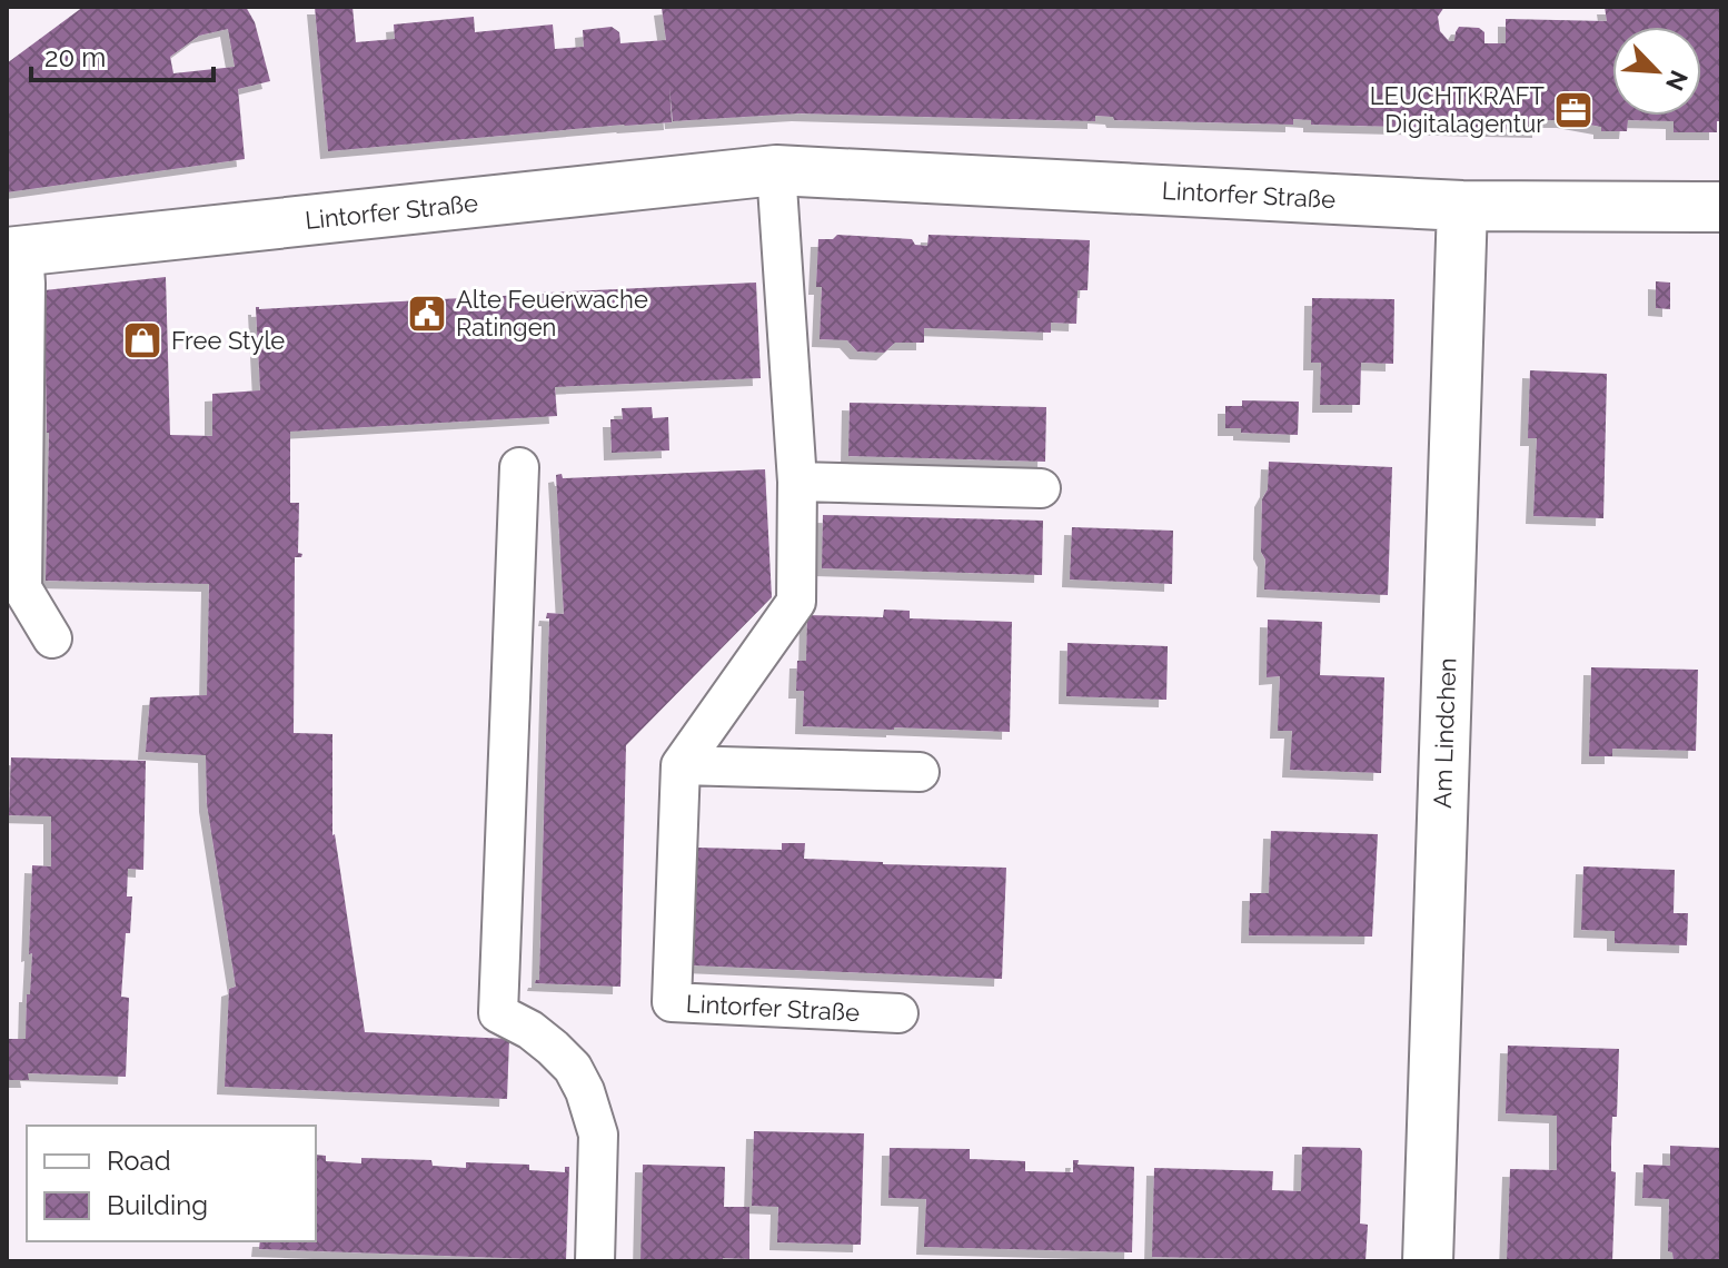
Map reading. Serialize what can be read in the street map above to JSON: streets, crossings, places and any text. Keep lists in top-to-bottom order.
{
  "streets": {
    "street": ["Lintorfer Straße", "Am Lindchen"]
  },
  "crossings": [
    ["Lintorfer Straße", "Am Lindchen"]
  ],
  "places": {
    "office": ["LEUCHTKRAFT Digitalagentur"],
    "public building": ["Alte Feuerwache Ratingen"],
    "shop": ["Free Style"]
  },
  "legend": ["Road", "Building"],
  "scale_bar": "20 m",
  "north": "bottom right"
}
